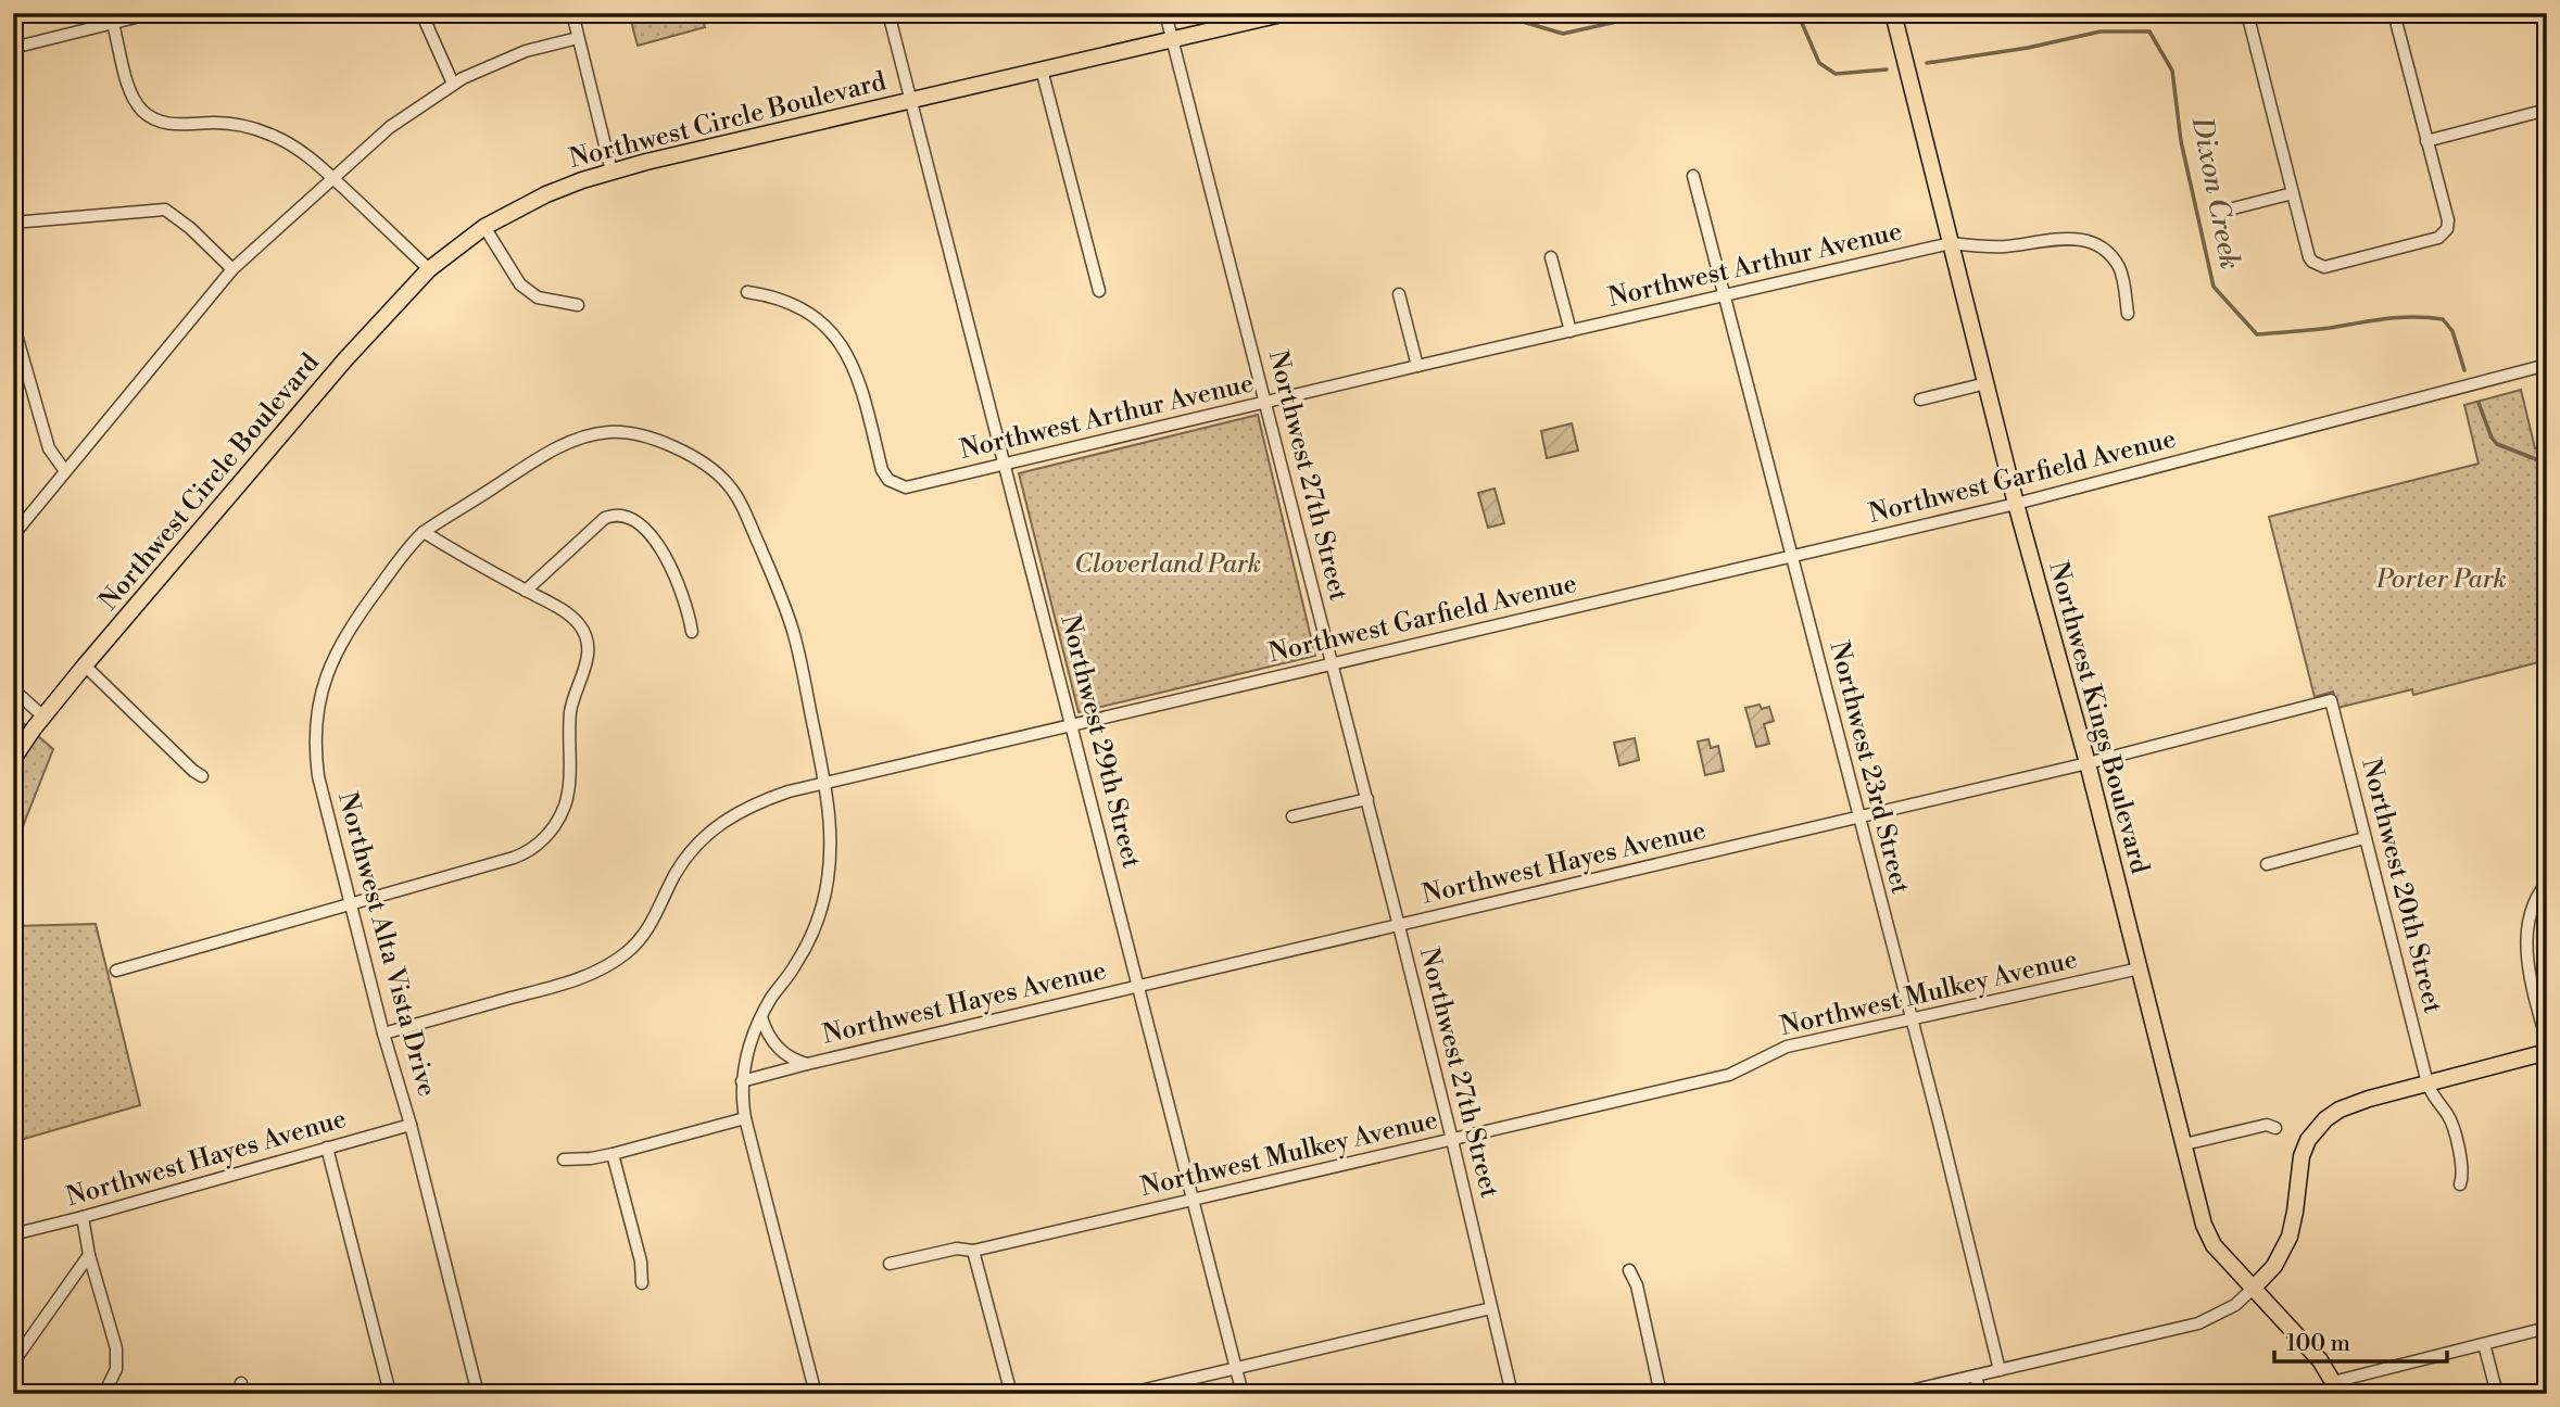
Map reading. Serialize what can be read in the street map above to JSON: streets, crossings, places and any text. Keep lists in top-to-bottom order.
{
  "streets": {
    "main road": ["Northwest Circle Boulevard", "Northwest Kings Boulevard"],
    "street": [
      "Northwest Arthur Avenue",
      "Northwest 27th Street",
      "Northwest Garfield Avenue",
      "Northwest 29th Street",
      "Northwest 23rd Street",
      "Northwest Hayes Avenue",
      "Northwest 20th Street",
      "Northwest Alta Vista Drive",
      "Northwest Mulkey Avenue"
    ]
  },
  "crossings": [
    ["Northwest Circle Boulevard", "Northwest 27th Street"],
    ["Northwest Circle Boulevard", "Northwest 29th Street"],
    ["Northwest Arthur Avenue", "Northwest 27th Street"],
    ["Northwest Arthur Avenue", "Northwest Kings Boulevard"],
    ["Northwest Arthur Avenue", "Northwest 29th Street"],
    ["Northwest Arthur Avenue", "Northwest 23rd Street"],
    ["Northwest 27th Street", "Northwest Garfield Avenue"],
    ["Northwest 27th Street", "Northwest Hayes Avenue"],
    ["Northwest 27th Street", "Northwest Mulkey Avenue"],
    ["Northwest Garfield Avenue", "Northwest Kings Boulevard"],
    ["Northwest Garfield Avenue", "Northwest 29th Street"],
    ["Northwest Garfield Avenue", "Northwest 23rd Street"],
    ["Northwest Garfield Avenue", "Northwest Alta Vista Drive"],
    ["Northwest Kings Boulevard", "Northwest Hayes Avenue"],
    ["Northwest Kings Boulevard", "Northwest Mulkey Avenue"],
    ["Northwest 29th Street", "Northwest Hayes Avenue"],
    ["Northwest 29th Street", "Northwest Mulkey Avenue"],
    ["Northwest 23rd Street", "Northwest Hayes Avenue"],
    ["Northwest 23rd Street", "Northwest Mulkey Avenue"],
    ["Northwest Hayes Avenue", "Northwest 20th Street"],
    ["Northwest Hayes Avenue", "Northwest Alta Vista Drive"]
  ],
  "water": ["Dixon Creek"],
  "parks": ["Cloverland Park", "Porter Park"],
  "scale_bar": "100 m"
}
